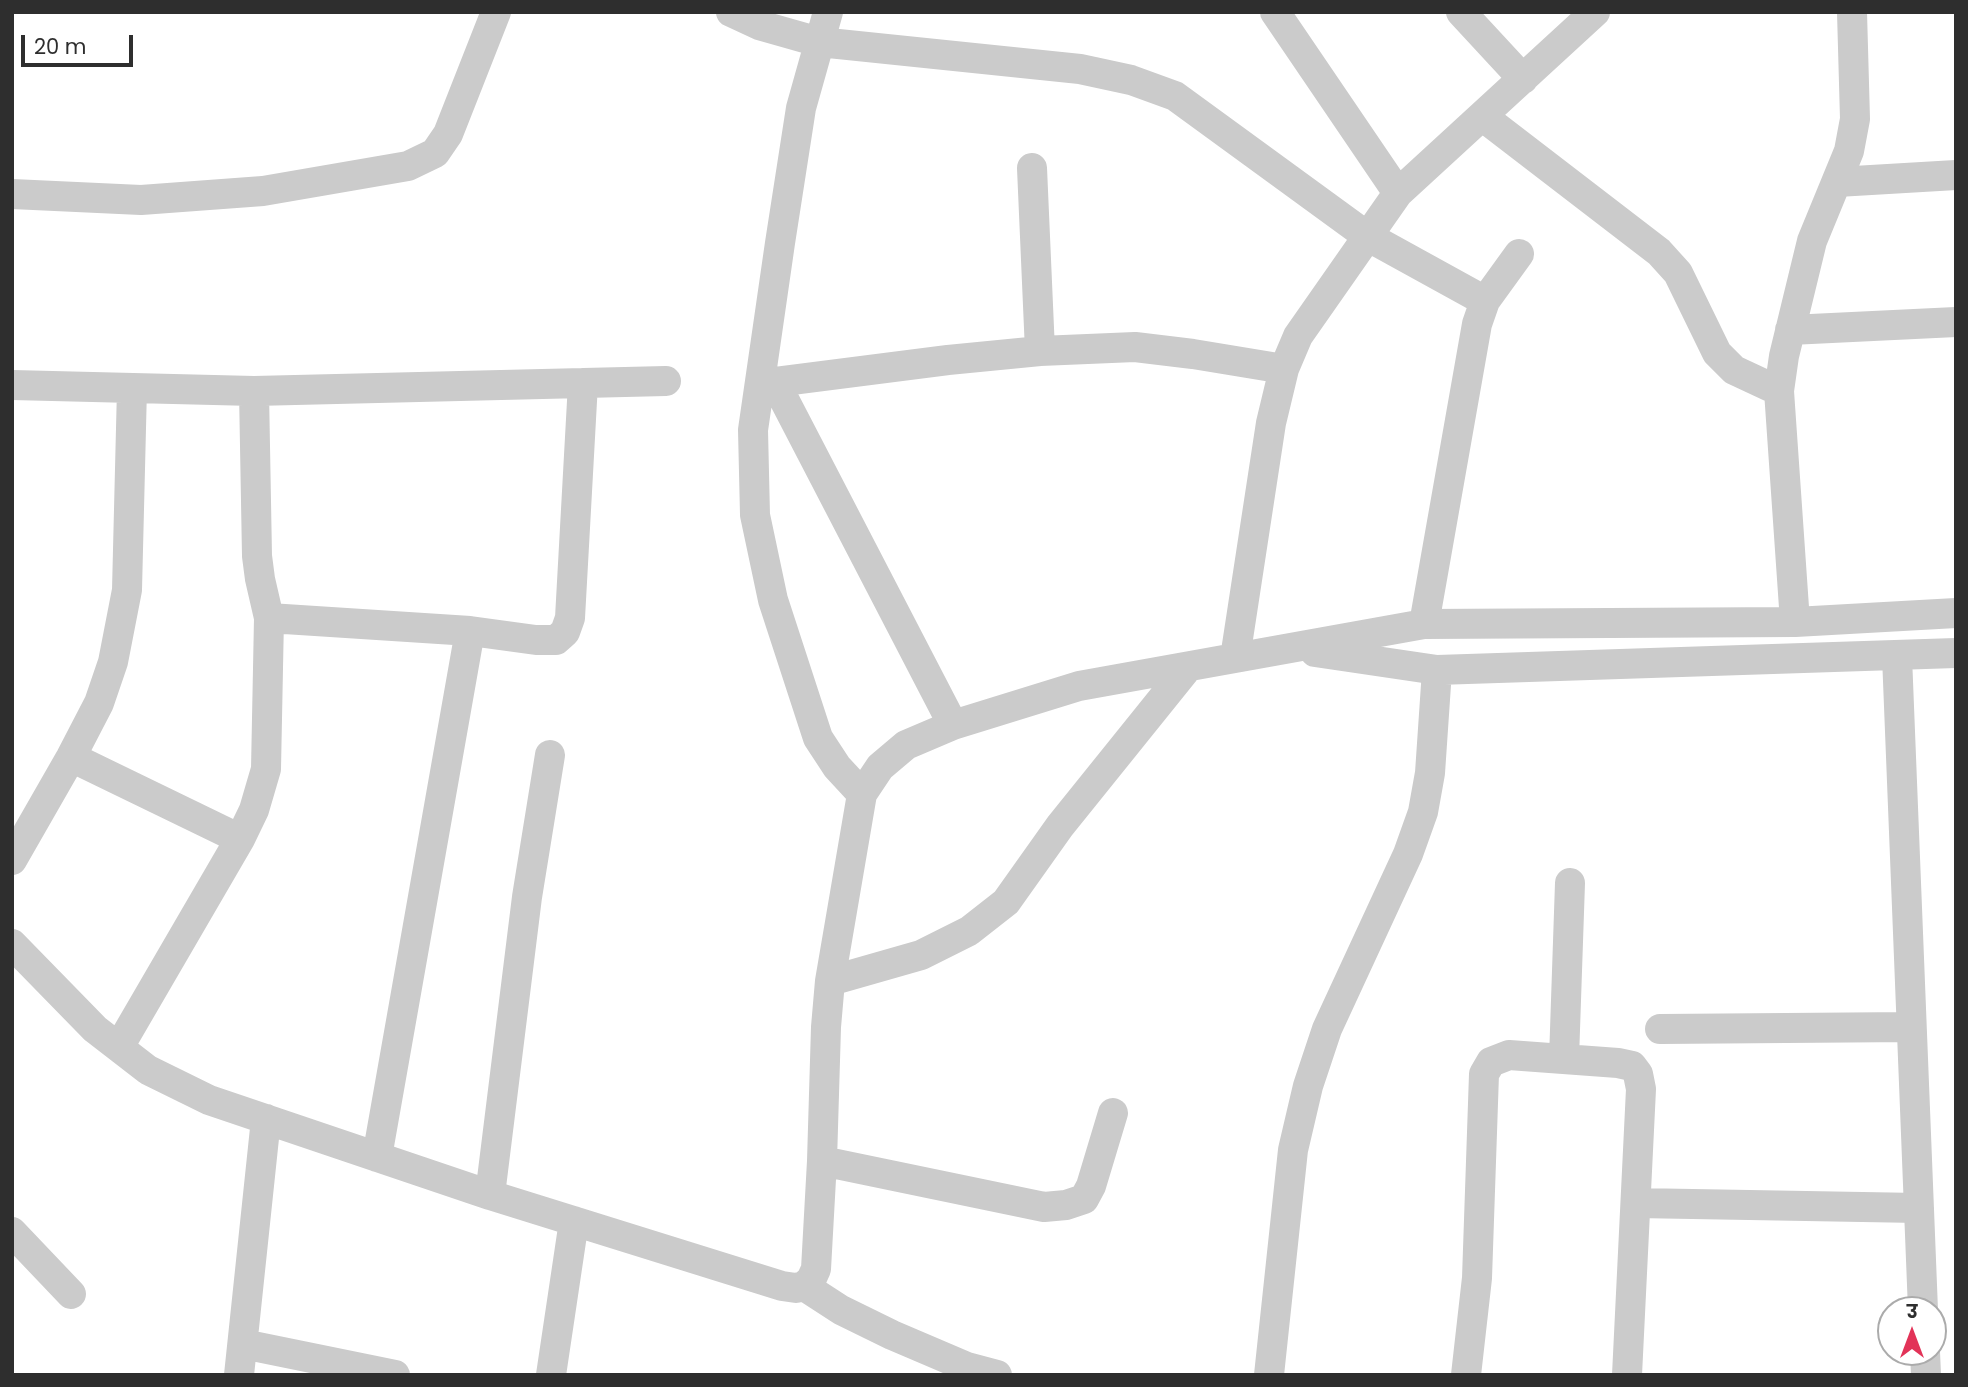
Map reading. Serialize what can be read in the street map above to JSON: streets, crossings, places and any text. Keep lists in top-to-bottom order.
{
  "scale_bar": "20 m",
  "north": "top"
}
